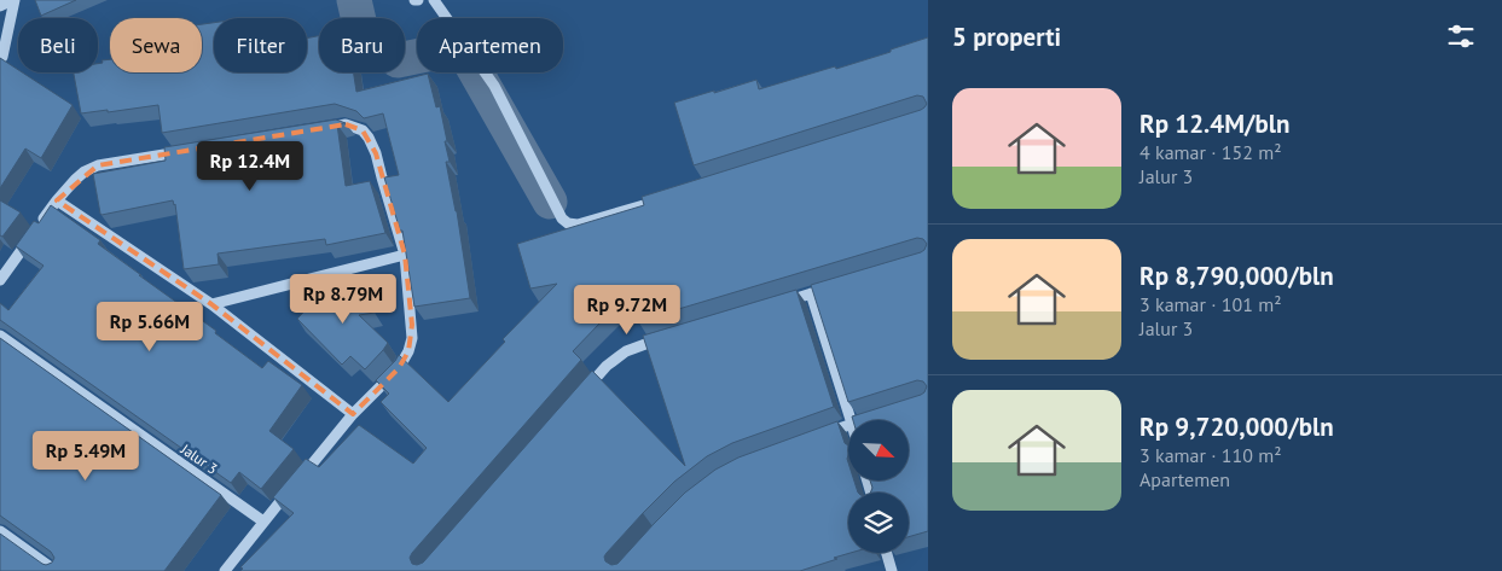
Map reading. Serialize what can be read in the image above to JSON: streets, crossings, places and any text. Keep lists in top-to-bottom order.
{
  "streets": {
    "street": ["Jalur 3"]
  },
  "north": "bottom right",
  "page": {
    "heading": "5 properti",
    "chip": [
      "Beli",
      "Sewa",
      "Filter",
      "Baru",
      "Apartemen"
    ],
    "list": [
      {
        "name": "Rp 12.4M/bln",
        "note": "4 kamar · 152 m² · Jalur 3"
      },
      {
        "name": "Rp 8,790,000/bln",
        "note": "3 kamar · 101 m² · Jalur 3"
      },
      {
        "name": "Rp 9,720,000/bln",
        "note": "3 kamar · 110 m² · Apartemen"
      }
    ],
    "price": [
      "Rp 12.4M",
      "Rp 8.79M",
      "Rp 9.72M",
      "Rp 5.66M",
      "Rp 5.49M"
    ]
  }
}
